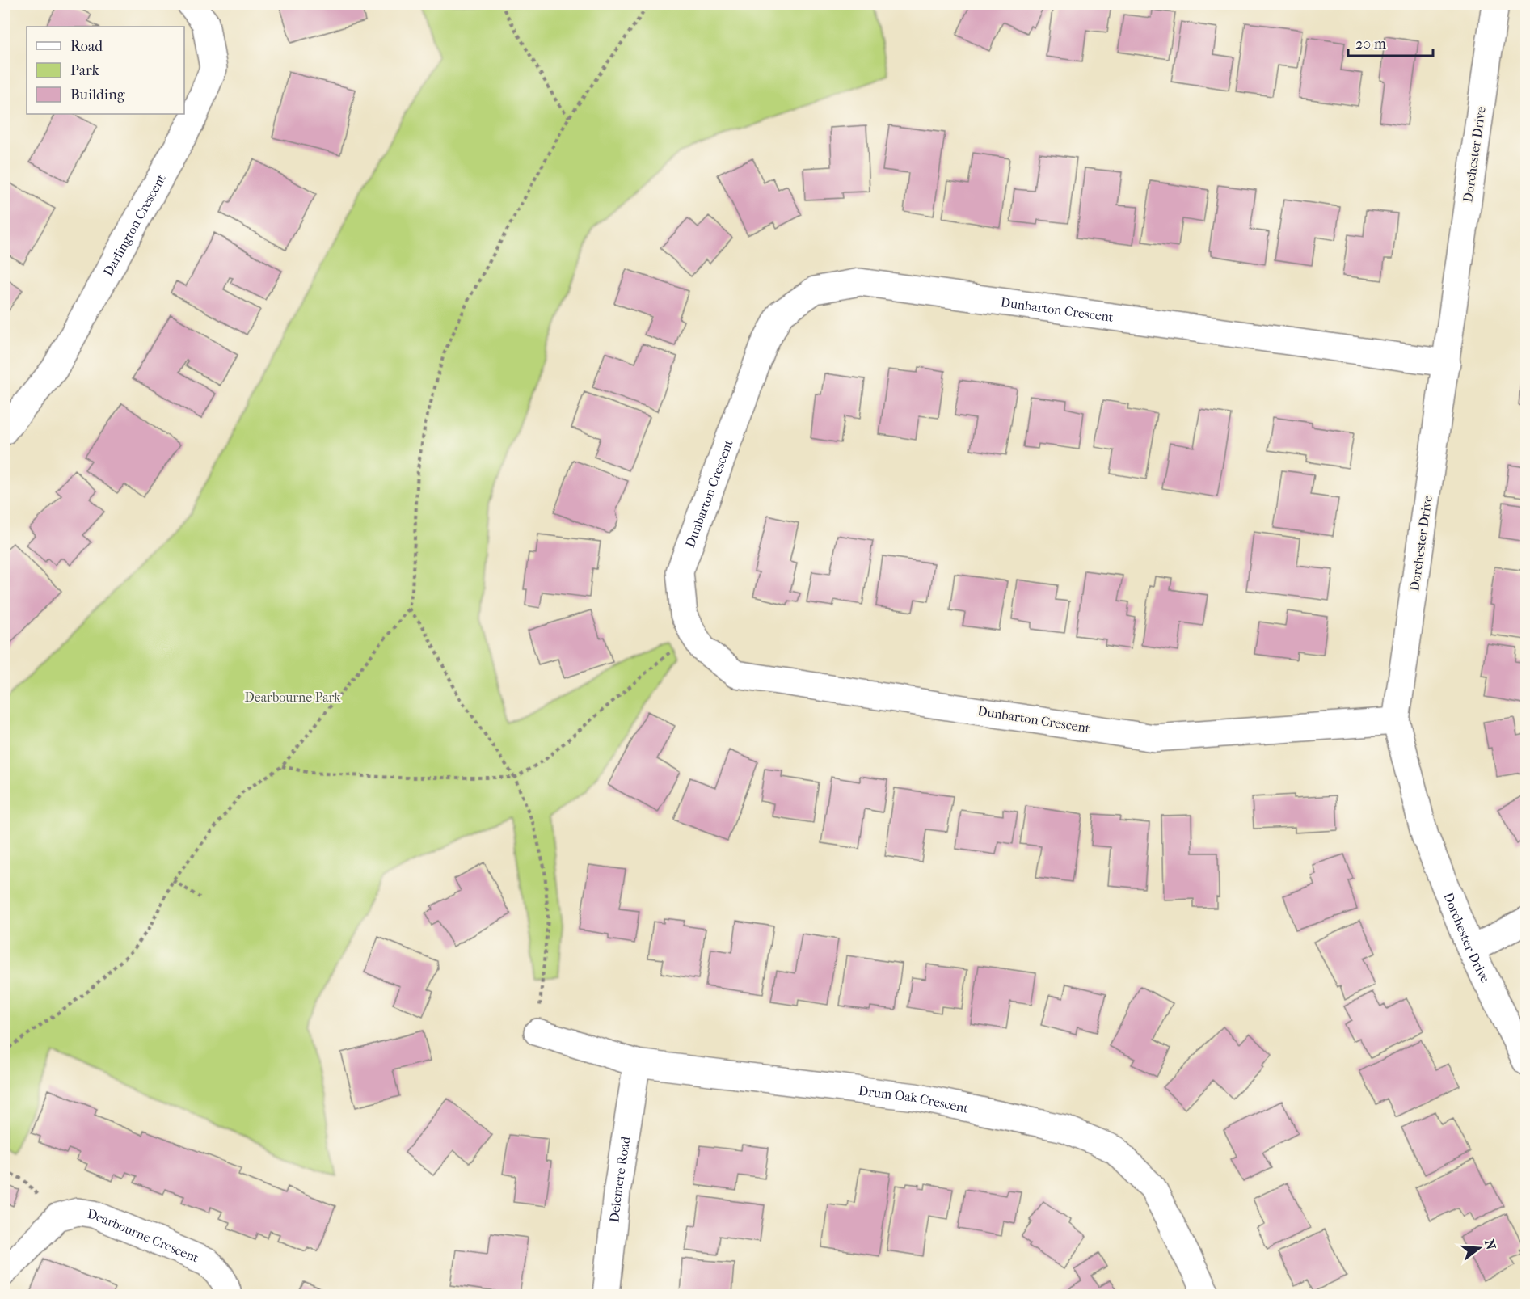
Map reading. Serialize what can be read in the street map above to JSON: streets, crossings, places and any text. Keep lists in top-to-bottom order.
{
  "streets": {
    "street": [
      "Dorchester Drive",
      "Darlington Crescent",
      "Dunbarton Crescent",
      "Drum Oak Crescent",
      "Delemere Road",
      "Dearbourne Crescent"
    ]
  },
  "crossings": [
    ["Dorchester Drive", "Dunbarton Crescent"],
    ["Drum Oak Crescent", "Delemere Road"]
  ],
  "parks": ["Dearbourne Park"],
  "legend": ["Road", "Park", "Building"],
  "scale_bar": "20 m",
  "north": "right"
}
